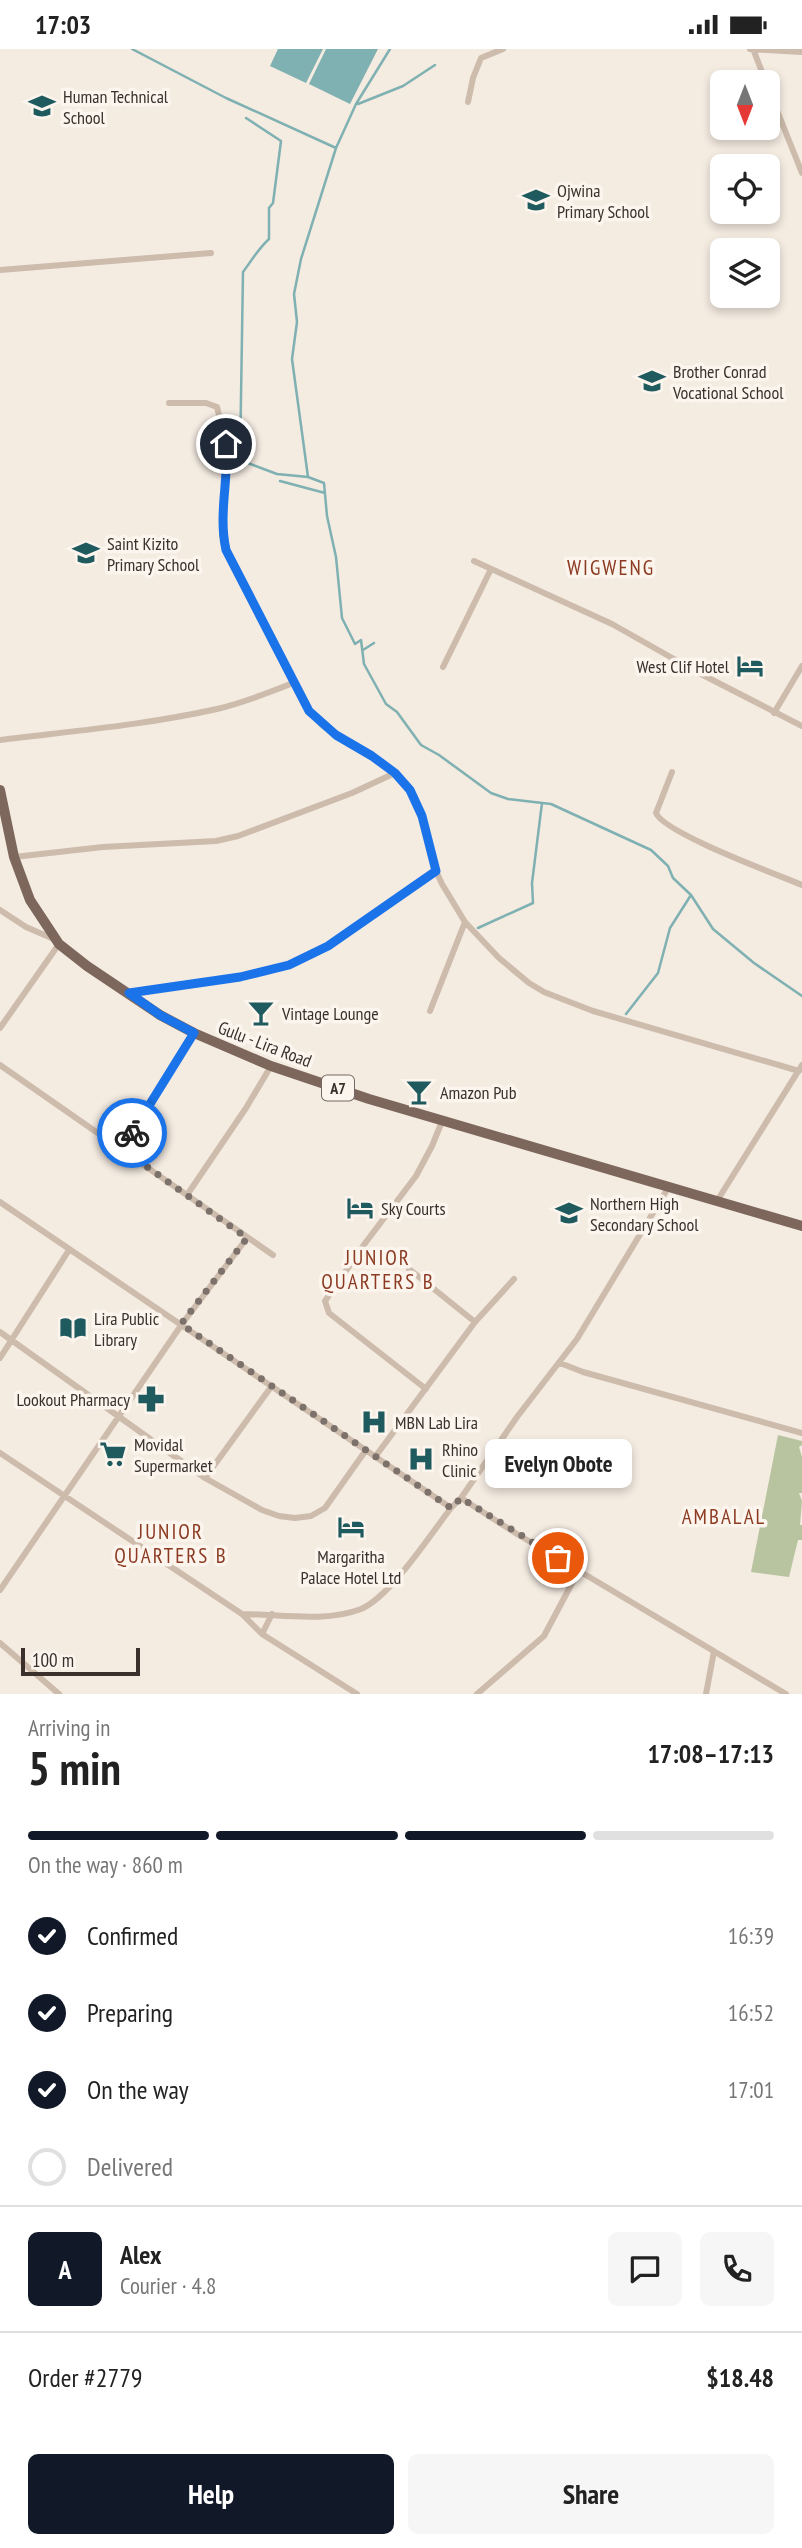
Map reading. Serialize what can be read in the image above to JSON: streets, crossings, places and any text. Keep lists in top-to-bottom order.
{
  "streets": {
    "main road": ["Gulu - Lira Road", "A7"]
  },
  "districts": [
    "WIGWENG",
    "JUNIOR QUARTERS B",
    "AMBALAL",
    "JUNIOR QUARTERS B"
  ],
  "places": {
    "school or university": [
      "Human Technical School",
      "Ojwina Primary School",
      "Brother Conrad Vocational School",
      "Saint Kizito Primary School",
      "Northern High Secondary School"
    ],
    "hotel": ["West Clif Hotel", "Sky Courts", "Margaritha Palace Hotel Ltd"],
    "bar": ["Vintage Lounge", "Amazon Pub"],
    "library": ["Lira Public Library"],
    "pharmacy": ["Lookout Pharmacy"],
    "hospital": ["MBN Lab Lira", "Rhino Clinic"],
    "supermarket": ["Movidal Supermarket"],
    "other": ["Evelyn Obote"]
  },
  "scale_bar": "100 m",
  "north": "bottom",
  "page": {
    "status": "17:03",
    "bubble": "Evelyn Obote",
    "scale": "100 m",
    "heading": ["5 min", "Arriving in", "17:08–17:13"],
    "panel": [
      "Alex",
      "Courier · 4.8",
      "Order #2779",
      "$18.48"
    ],
    "bar": "On the way · 860 m",
    "list": [
      ["Confirmed", "16:39"],
      ["Preparing", "16:52"],
      ["On the way", "17:01"],
      "Delivered"
    ],
    "round": "A",
    "buttons": ["Help", "Share"]
  }
}
